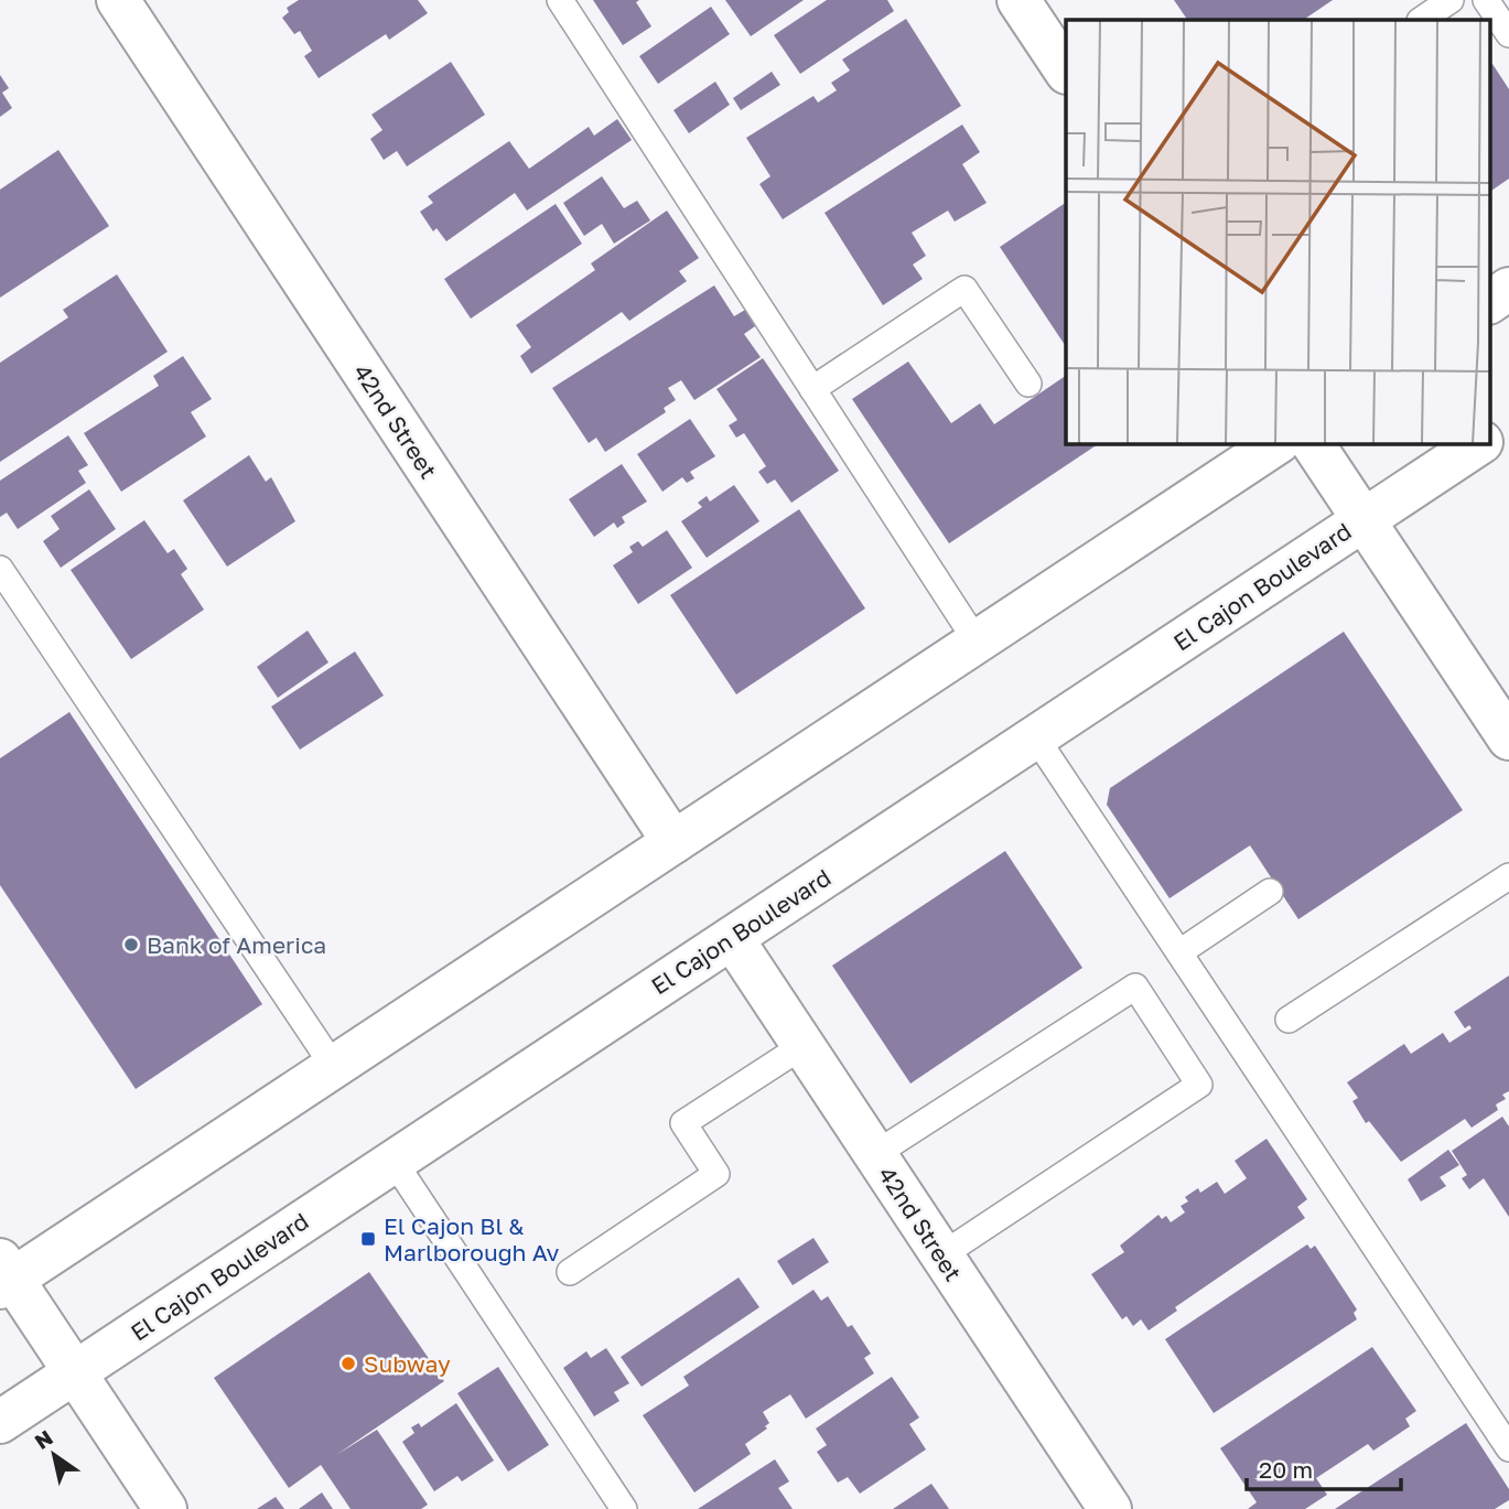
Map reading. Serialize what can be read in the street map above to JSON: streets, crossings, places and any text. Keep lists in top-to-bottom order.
{
  "streets": {
    "main road": ["42nd Street", "El Cajon Boulevard"]
  },
  "crossings": [
    ["42nd Street", "El Cajon Boulevard"]
  ],
  "places": {
    "other": ["Bank of America", "Subway"],
    "transit": ["El Cajon Bl & Marlborough Av"]
  },
  "scale_bar": "20 m",
  "north": "top left"
}
